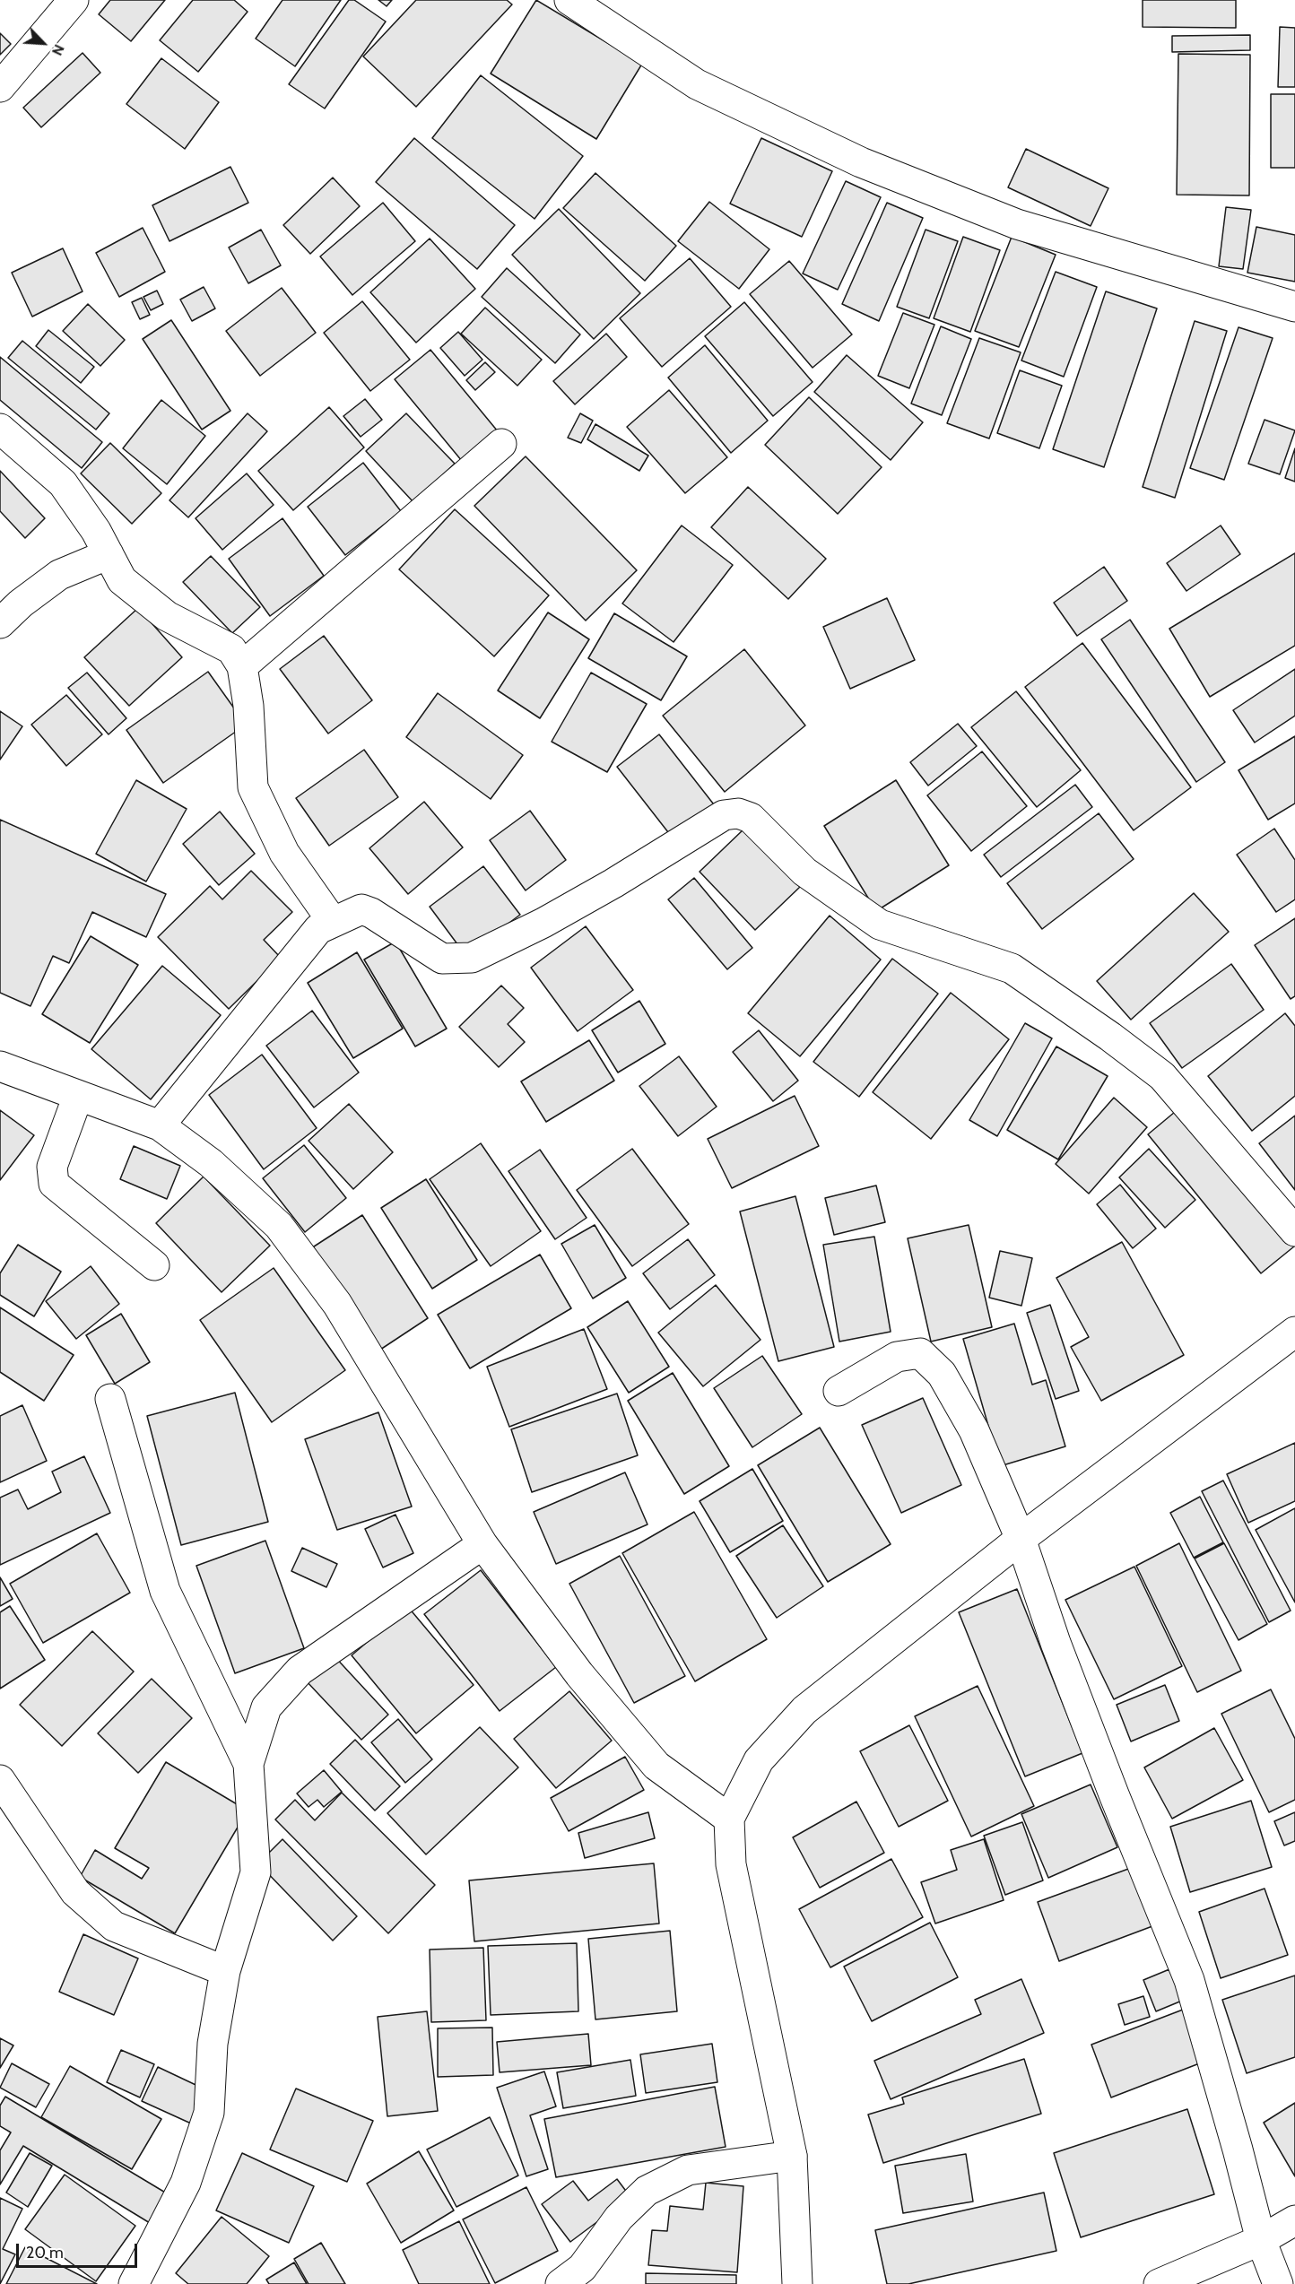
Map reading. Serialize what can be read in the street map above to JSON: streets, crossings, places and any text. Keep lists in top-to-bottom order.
{
  "scale_bar": "20 m",
  "north": "bottom right"
}
